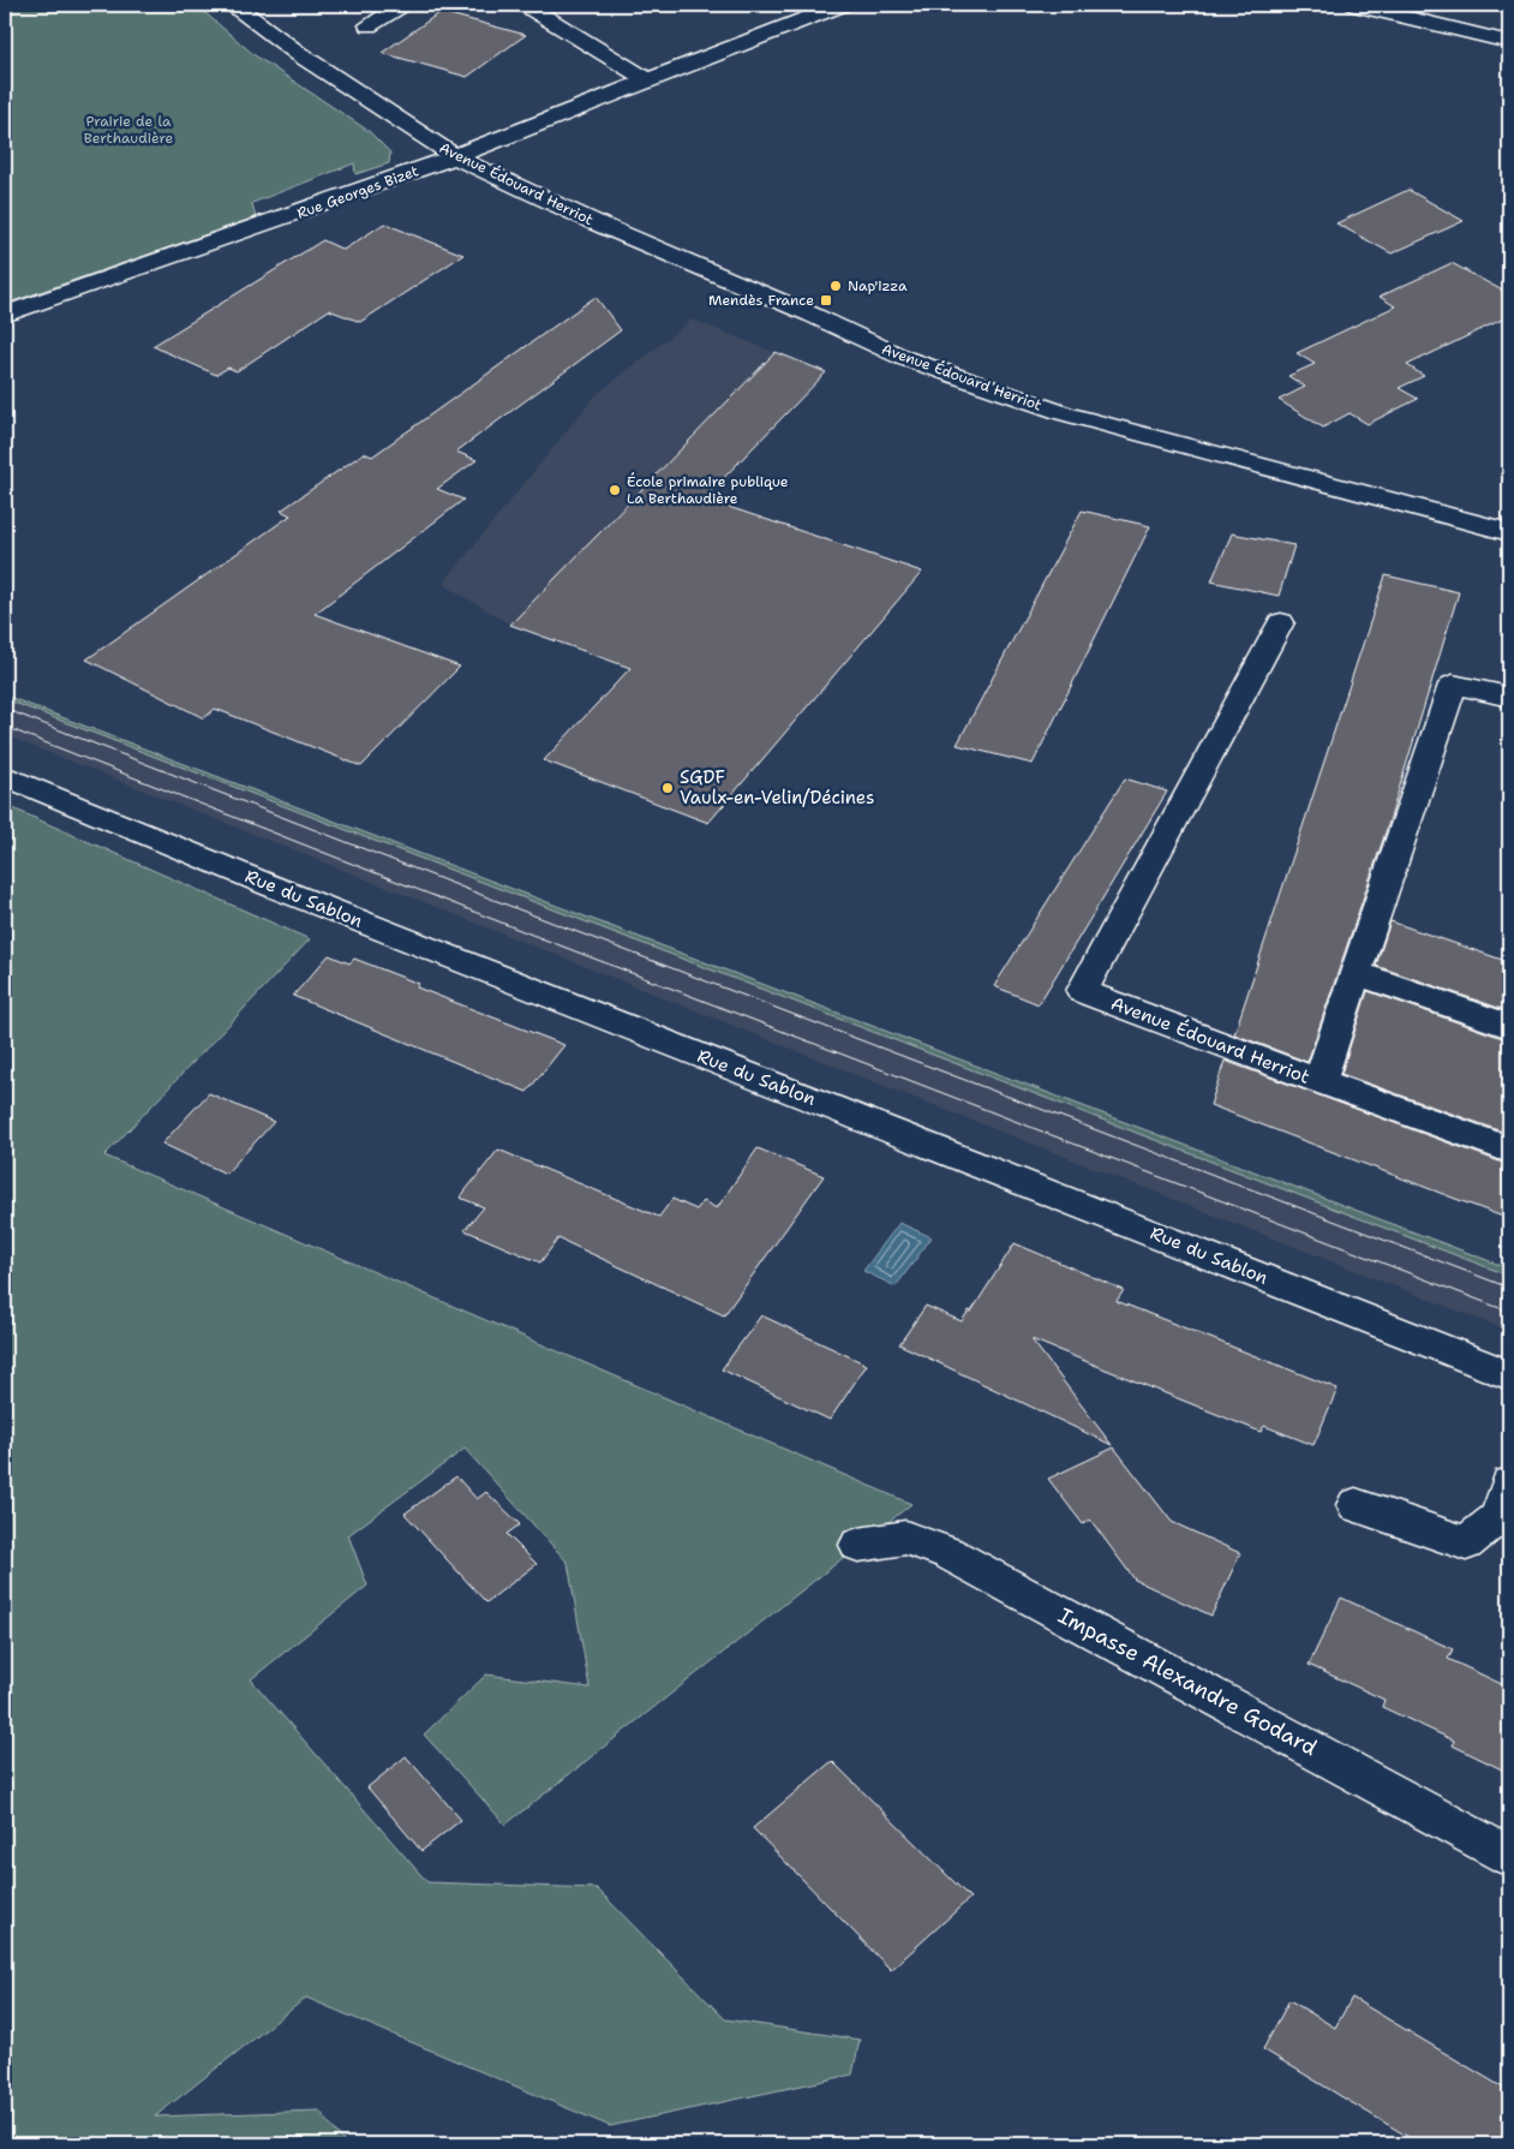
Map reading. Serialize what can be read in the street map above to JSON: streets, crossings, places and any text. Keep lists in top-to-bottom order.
{
  "streets": {
    "street": [
      "Avenue Édouard Herriot",
      "Rue Georges Bizet",
      "Rue du Sablon",
      "Impasse Alexandre Godard"
    ]
  },
  "crossings": [
    ["Avenue Édouard Herriot", "Rue Georges Bizet"]
  ],
  "parks": ["Prairie de la Berthaudière"],
  "places": {
    "other": ["Nap'izza", "École primaire publique La Berthaudière", "SGDF Vaulx-en-Velin/Décines"],
    "transit": ["Mendès France"]
  }
}
